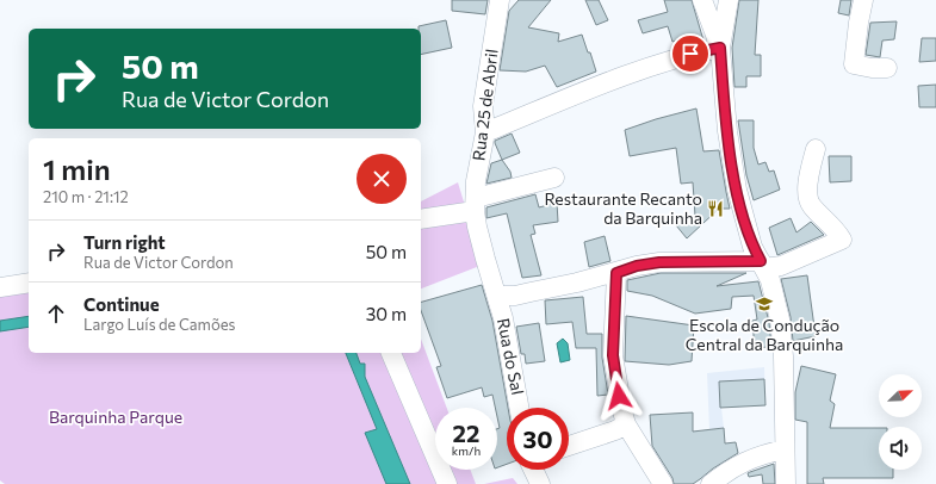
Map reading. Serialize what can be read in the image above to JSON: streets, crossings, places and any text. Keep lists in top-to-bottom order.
{
  "streets": {
    "street": ["Rua 25 de Abril", "Rua do Sal"]
  },
  "crossings": [
    ["Rua 25 de Abril", "Rua do Sal"]
  ],
  "parks": ["Barquinha Parque"],
  "places": {
    "restaurant": ["Restaurante Recanto da Barquinha"],
    "school or university": ["Escola de Condução Central da Barquinha"]
  },
  "north": "top right",
  "page": {
    "turn": ["50 m", "Rua de Victor Cordon"],
    "heading": ["1 min", "210 m · 21:12"],
    "list": [
      {
        "name": "Turn right",
        "note": "Rua de Victor Cordon",
        "value": "50 m"
      },
      {
        "name": "Continue",
        "note": "Largo Luís de Camões",
        "value": "30 m"
      }
    ],
    "speed": "22 km/h",
    "limit": "30"
  }
}
